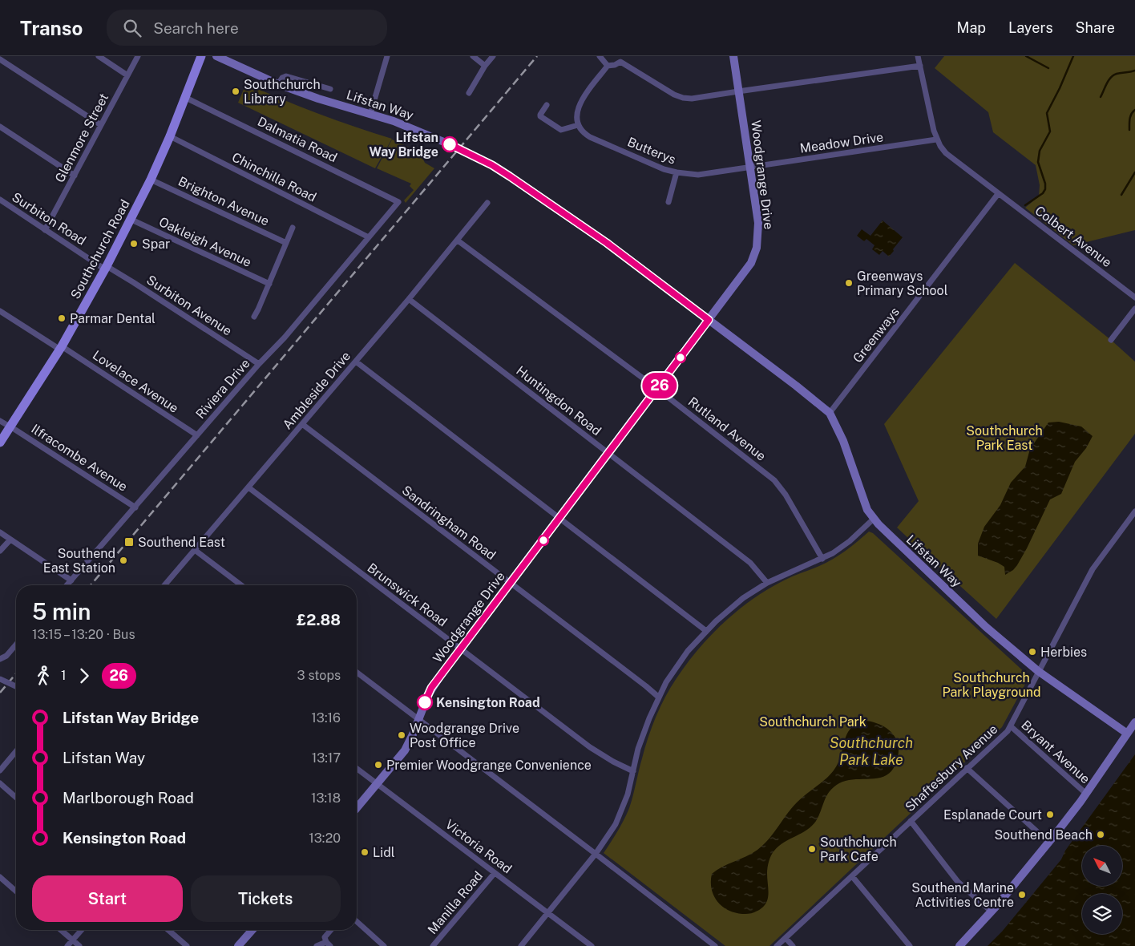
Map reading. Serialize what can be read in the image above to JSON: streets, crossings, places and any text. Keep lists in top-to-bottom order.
{
  "streets": {
    "main road": ["Southchurch Road"],
    "street": [
      "Lifstan Way",
      "Glenmore Street",
      "Dalmatia Road",
      "Meadow Drive",
      "Butterys",
      "Woodgrange Drive",
      "Chinchilla Road",
      "Brighton Avenue",
      "Surbiton Road",
      "Colbert Avenue",
      "Oakleigh Avenue",
      "Surbiton Avenue",
      "Greenways",
      "Lovelace Avenue",
      "Riviera Drive",
      "Ambleside Drive",
      "Huntingdon Road",
      "Rutland Avenue",
      "Ilfracombe Avenue",
      "Sandringham Road",
      "Brunswick Road",
      "Bryant Avenue",
      "Shaftesbury Avenue",
      "Victoria Road",
      "Manilla Road"
    ]
  },
  "crossings": [
    ["Lifstan Way", "Woodgrange Drive"],
    ["Lifstan Way", "Greenways"],
    ["Lifstan Way", "Shaftesbury Avenue"],
    ["Glenmore Street", "Surbiton Road"],
    ["Dalmatia Road", "Southchurch Road"],
    ["Dalmatia Road", "Riviera Drive"],
    ["Meadow Drive", "Butterys"],
    ["Meadow Drive", "Woodgrange Drive"],
    ["Meadow Drive", "Colbert Avenue"],
    ["Butterys", "Woodgrange Drive"],
    ["Woodgrange Drive", "Huntingdon Road"],
    ["Woodgrange Drive", "Rutland Avenue"],
    ["Woodgrange Drive", "Sandringham Road"],
    ["Woodgrange Drive", "Brunswick Road"],
    ["Woodgrange Drive", "Victoria Road"],
    ["Chinchilla Road", "Southchurch Road"],
    ["Chinchilla Road", "Riviera Drive"],
    ["Brighton Avenue", "Southchurch Road"],
    ["Surbiton Road", "Southchurch Road"],
    ["Surbiton Road", "Surbiton Avenue"],
    ["Colbert Avenue", "Greenways"],
    ["Oakleigh Avenue", "Southchurch Road"],
    ["Southchurch Road", "Surbiton Avenue"],
    ["Southchurch Road", "Lovelace Avenue"],
    ["Southchurch Road", "Ilfracombe Avenue"],
    ["Surbiton Avenue", "Riviera Drive"],
    ["Lovelace Avenue", "Riviera Drive"],
    ["Riviera Drive", "Ilfracombe Avenue"],
    ["Ambleside Drive", "Huntingdon Road"],
    ["Ambleside Drive", "Rutland Avenue"],
    ["Ambleside Drive", "Sandringham Road"],
    ["Ambleside Drive", "Brunswick Road"],
    ["Bryant Avenue", "Shaftesbury Avenue"],
    ["Victoria Road", "Manilla Road"]
  ],
  "water": ["Southchurch Park Lake"],
  "parks": ["Southchurch Park East", "Southchurch Park Playground", "Southchurch Park"],
  "places": {
    "other": [
      "Southchurch Library",
      "Lifstan Way Bridge",
      "Spar",
      "Greenways Primary School",
      "Parmar Dental",
      "Southend East Station",
      "Herbies",
      "Kensington Road",
      "Woodgrange Drive Post Office",
      "Premier Woodgrange Convenience",
      "Esplanade Court",
      "Southend Beach",
      "Southchurch Park Cafe",
      "Lidl",
      "Southend Marine Activities Centre"
    ],
    "transit": ["Southend East"]
  },
  "lines": ["bus line 26"],
  "north": "top left",
  "page": {
    "header": "Transo",
    "search": "Search here",
    "nav": ["Map", "Layers", "Share"],
    "on_map": "26",
    "heading": ["5 min", "13:15 – 13:20 · Bus", "£2.88"],
    "legs": ["1", "26", "3 stops"],
    "list": [
      {
        "name": "Lifstan Way Bridge",
        "value": "13:16"
      },
      {
        "name": "Lifstan Way",
        "value": "13:17"
      },
      {
        "name": "Marlborough Road",
        "value": "13:18"
      },
      {
        "name": "Kensington Road",
        "value": "13:20"
      }
    ],
    "buttons": ["Start", "Tickets"]
  }
}
